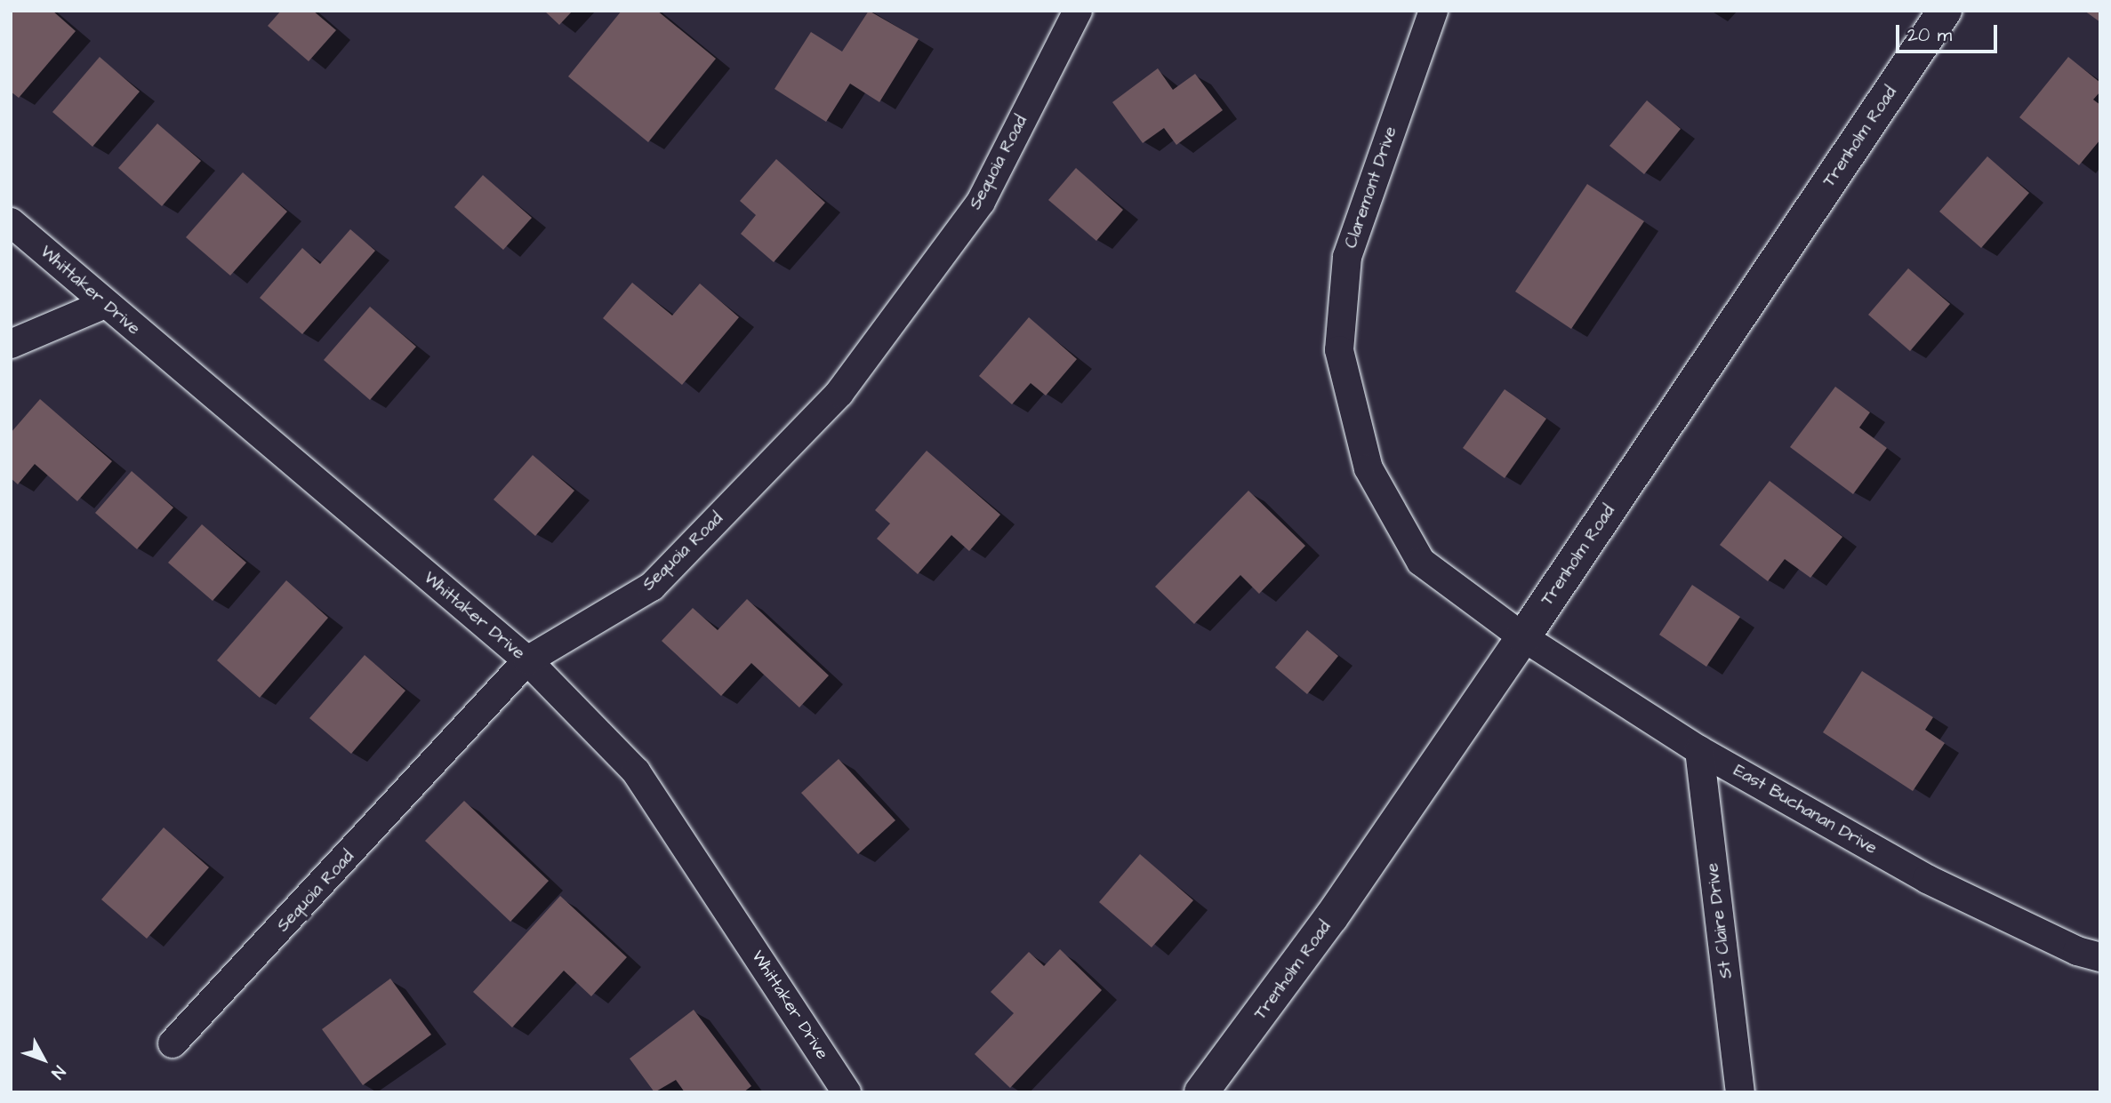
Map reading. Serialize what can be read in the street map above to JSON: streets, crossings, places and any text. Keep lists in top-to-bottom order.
{
  "streets": {
    "main road": ["Trenholm Road"],
    "street": [
      "Sequoia Road",
      "Claremont Drive",
      "Whittaker Drive",
      "East Buchanan Drive",
      "St Claire Drive"
    ]
  },
  "crossings": [
    ["Trenholm Road", "Claremont Drive"],
    ["Trenholm Road", "East Buchanan Drive"],
    ["Sequoia Road", "Whittaker Drive"],
    ["Claremont Drive", "East Buchanan Drive"],
    ["East Buchanan Drive", "St Claire Drive"]
  ],
  "scale_bar": "20 m",
  "north": "bottom right"
}
